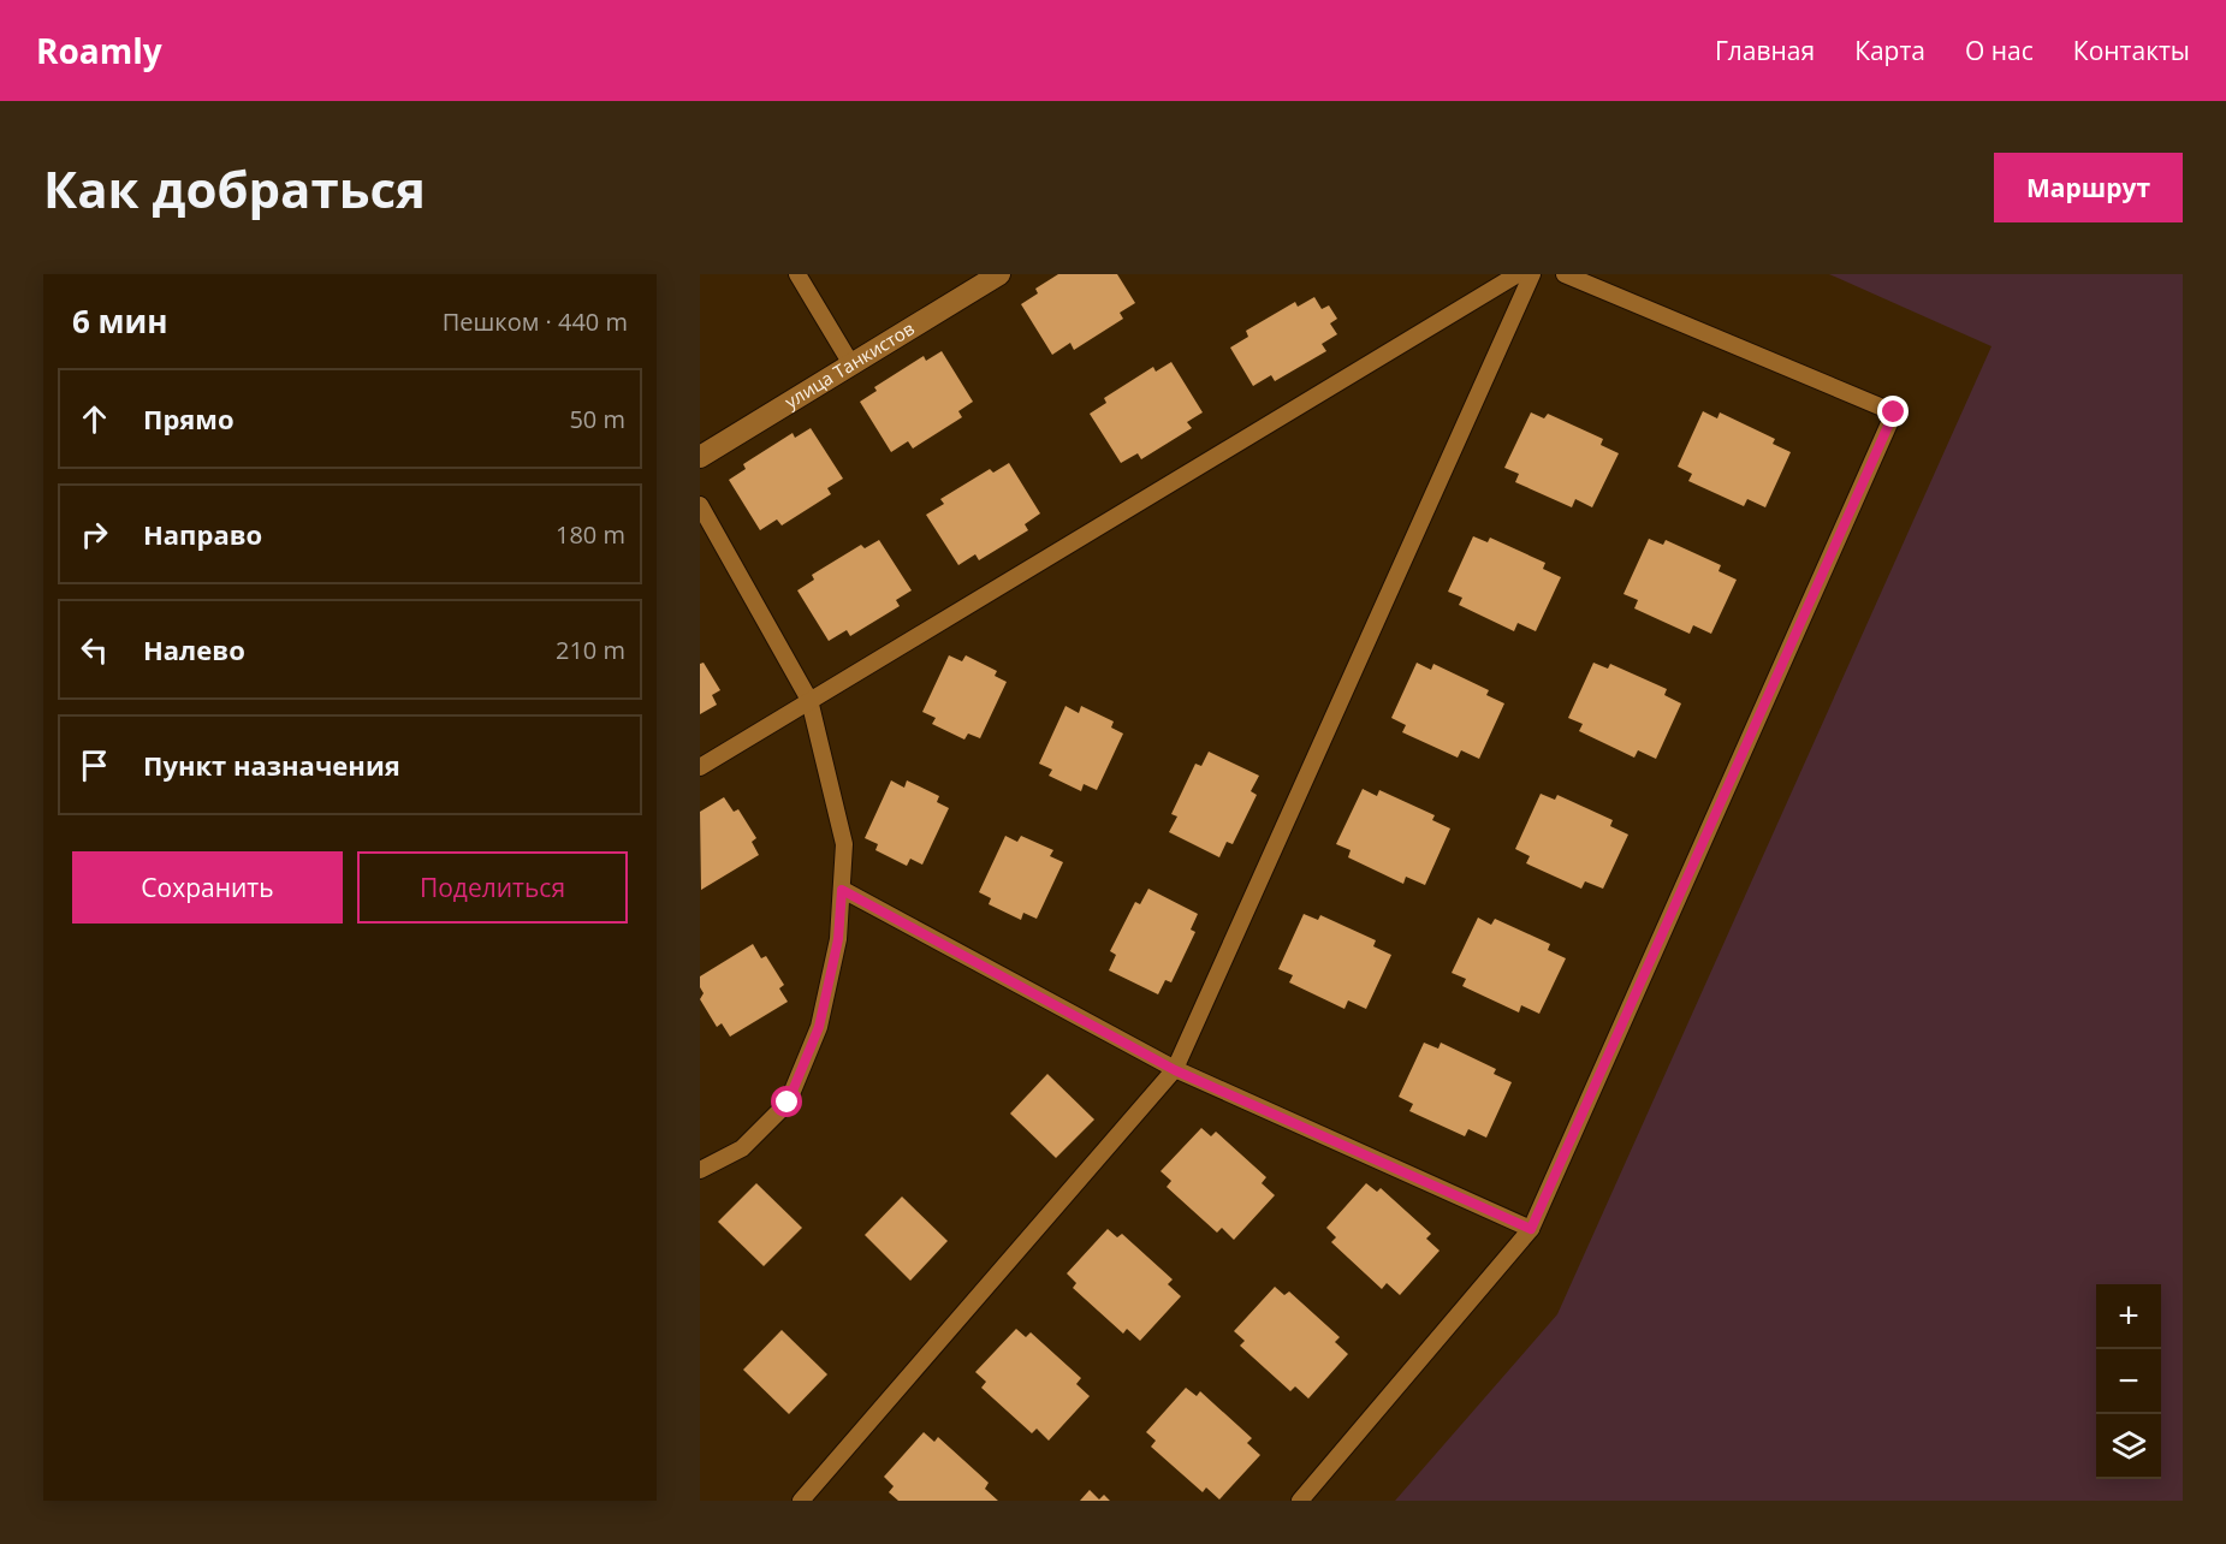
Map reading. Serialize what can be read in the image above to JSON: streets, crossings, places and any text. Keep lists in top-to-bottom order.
{
  "streets": {
    "street": ["улица Танкистов"]
  },
  "page": {
    "header": "Roamly",
    "nav": [
      "Главная",
      "Карта",
      "О нас",
      "Контакты"
    ],
    "buttons": [
      "Маршрут",
      ["Сохранить", "Поделиться"]
    ],
    "title": "Как добраться",
    "heading": ["6 мин", "Пешком · 440 m"],
    "list": [
      ["Прямо", "50 m"],
      ["Направо", "180 m"],
      ["Налево", "210 m"],
      "Пункт назначения"
    ],
    "map_buttons": ["+", "−"]
  }
}
